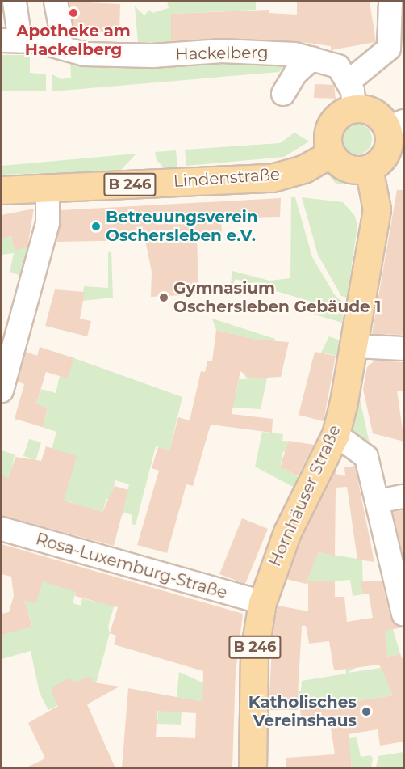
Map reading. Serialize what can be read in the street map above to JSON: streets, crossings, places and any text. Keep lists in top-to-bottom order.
{
  "streets": {
    "main road": ["Lindenstraße", "B 246", "Hornhäuser Straße"],
    "street": ["Hackelberg", "Rosa-Luxemburg-Straße"]
  },
  "crossings": [
    ["Lindenstraße", "Hornhäuser Straße"],
    ["Hornhäuser Straße", "Rosa-Luxemburg-Straße"]
  ],
  "places": [
    "Apotheke am Hackelberg",
    "Betreuungsverein Oschersleben e.V.",
    "Gymnasium Oschersleben Gebäude 1",
    "Katholisches Vereinshaus"
  ]
}
